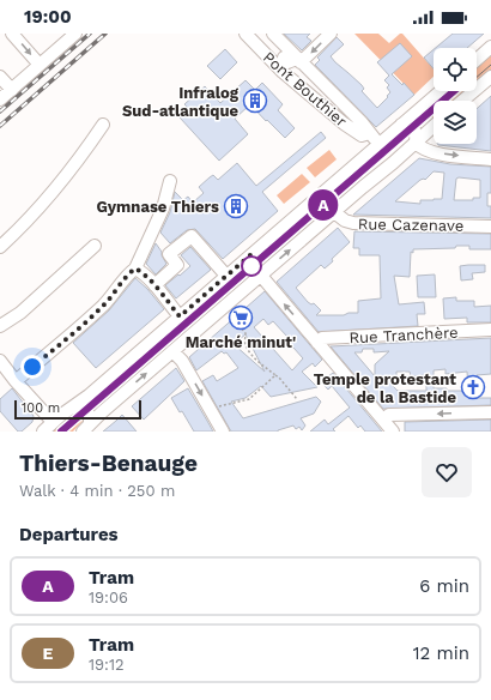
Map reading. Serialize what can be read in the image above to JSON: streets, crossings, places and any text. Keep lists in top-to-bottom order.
{
  "streets": {
    "street": ["Pont Bouthier", "Rue Cazenave", "Rue Tranchère"]
  },
  "places": {
    "building": ["Infralog Sud-atlantique", "Gymnase Thiers"],
    "supermarket": ["Marché minut'"],
    "church": ["Temple protestant de la Bastide"]
  },
  "lines": ["tram line A"],
  "scale_bar": "100 m",
  "page": {
    "status": "19:00",
    "on_map": "A",
    "scale": "100 m",
    "heading": [
      ["Thiers-Benauge", "Walk · 4 min · 250 m"],
      "Departures"
    ],
    "list": [
      {
        "mark": "A",
        "name": "Tram",
        "note": "19:06",
        "value": "6 min"
      },
      {
        "mark": "E",
        "name": "Tram",
        "note": "19:12",
        "value": "12 min"
      }
    ]
  }
}
